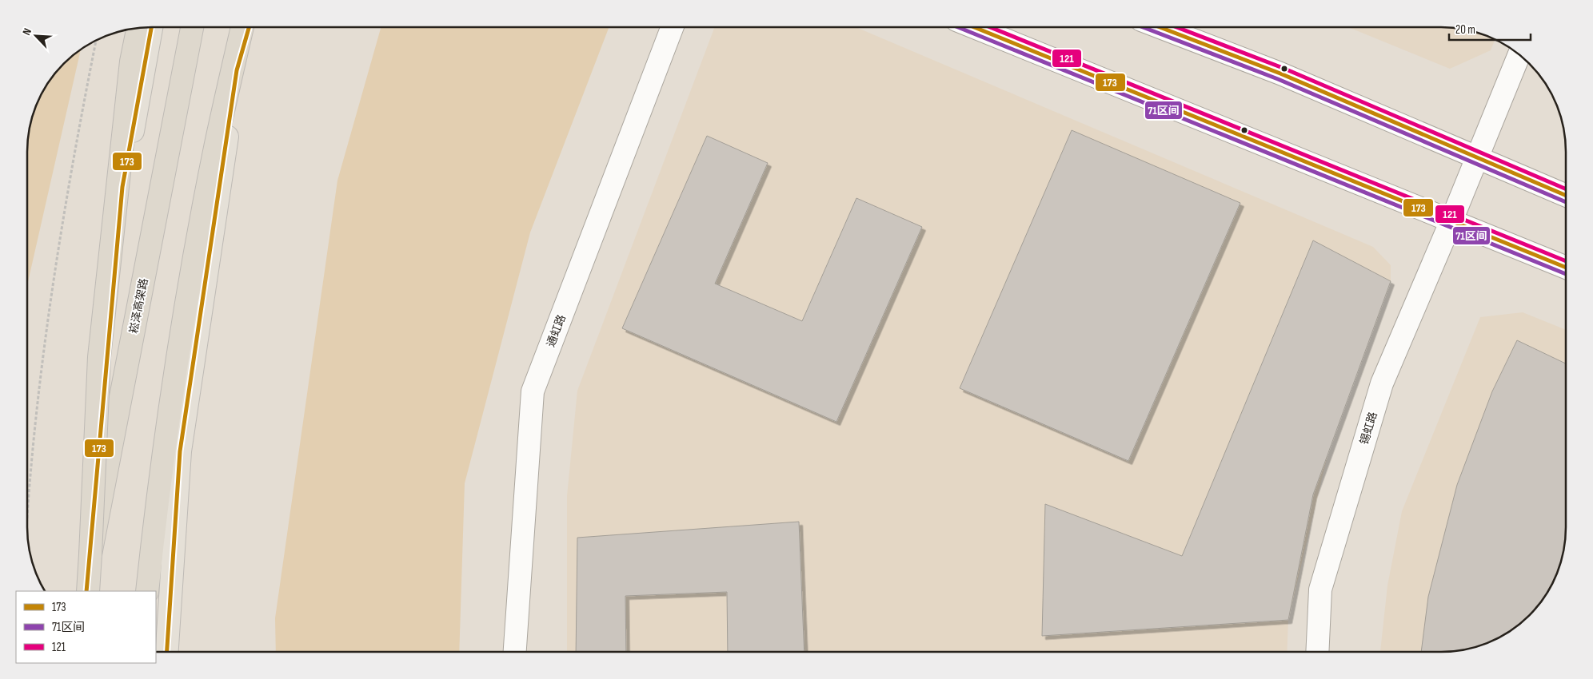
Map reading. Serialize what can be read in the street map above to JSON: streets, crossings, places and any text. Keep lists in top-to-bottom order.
{
  "streets": {
    "highway": ["崧泽高架路"],
    "street": ["通虹路", "锡虹路"]
  },
  "lines": ["transit line 173", "transit line 71区间", "transit line 121"],
  "legend": ["173", "71区间", "121"],
  "scale_bar": "20 m",
  "north": "top left"
}
